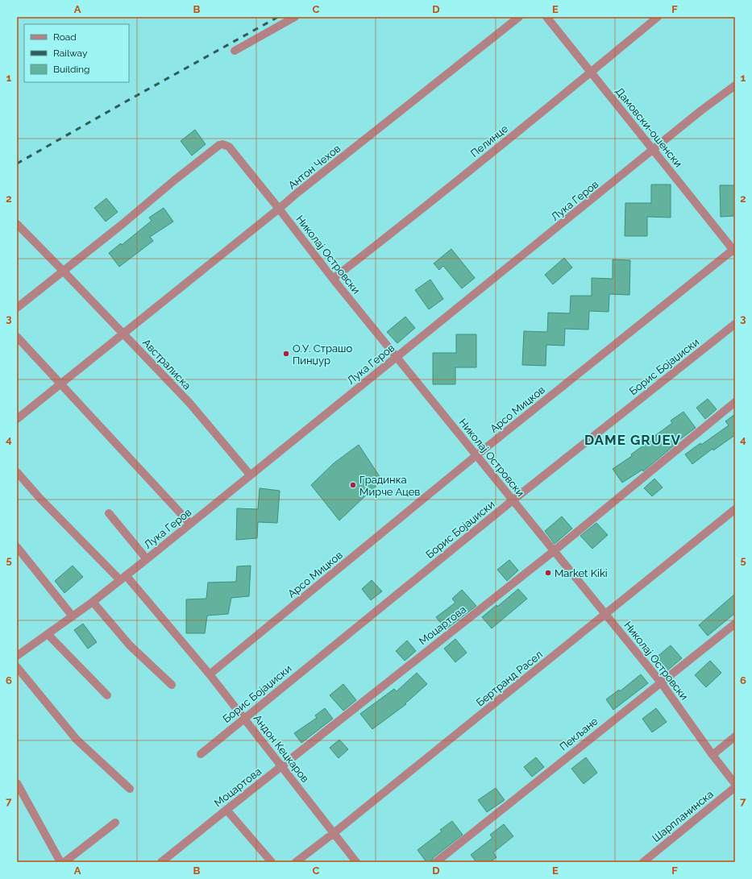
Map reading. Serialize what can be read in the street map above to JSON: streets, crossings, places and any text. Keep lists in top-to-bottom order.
{
  "streets": {
    "street": [
      "Дамовски-ошенски",
      "Пелинце",
      "Антон Чехов",
      "Лука Геров",
      "Николај Островски",
      "Австралиска",
      "Борис Бојаџиски",
      "Арсо Мицков",
      "Моцартова",
      "Бертранд Расел",
      "Пекљане",
      "Андон Кецкаров",
      "Шарпланинска"
    ]
  },
  "crossings": [
    ["Дамовски-ошенски", "Пелинце"],
    ["Дамовски-ошенски", "Лука Геров"],
    ["Дамовски-ошенски", "Арсо Мицков"],
    ["Пелинце", "Николај Островски"],
    ["Антон Чехов", "Николај Островски"],
    ["Антон Чехов", "Австралиска"],
    ["Лука Геров", "Николај Островски"],
    ["Лука Геров", "Австралиска"],
    ["Лука Геров", "Андон Кецкаров"],
    ["Николај Островски", "Австралиска"],
    ["Николај Островски", "Борис Бојаџиски"],
    ["Николај Островски", "Арсо Мицков"],
    ["Николај Островски", "Моцартова"],
    ["Николај Островски", "Бертранд Расел"],
    ["Николај Островски", "Пекљане"],
    ["Борис Бојаџиски", "Андон Кецкаров"],
    ["Арсо Мицков", "Андон Кецкаров"],
    ["Моцартова", "Андон Кецкаров"],
    ["Бертранд Расел", "Андон Кецкаров"]
  ],
  "districts": ["DAME GRUEV"],
  "places": ["О.У. Страшо Пинџур", "Градинка Мирче Ацев", "Market Kiki"],
  "legend": ["Road", "Railway", "Building"],
  "grid": {
    "columns": [
      "A",
      "B",
      "C",
      "D",
      "E",
      "F"
    ],
    "rows": [
      "1",
      "2",
      "3",
      "4",
      "5",
      "6",
      "7"
    ]
  }
}
